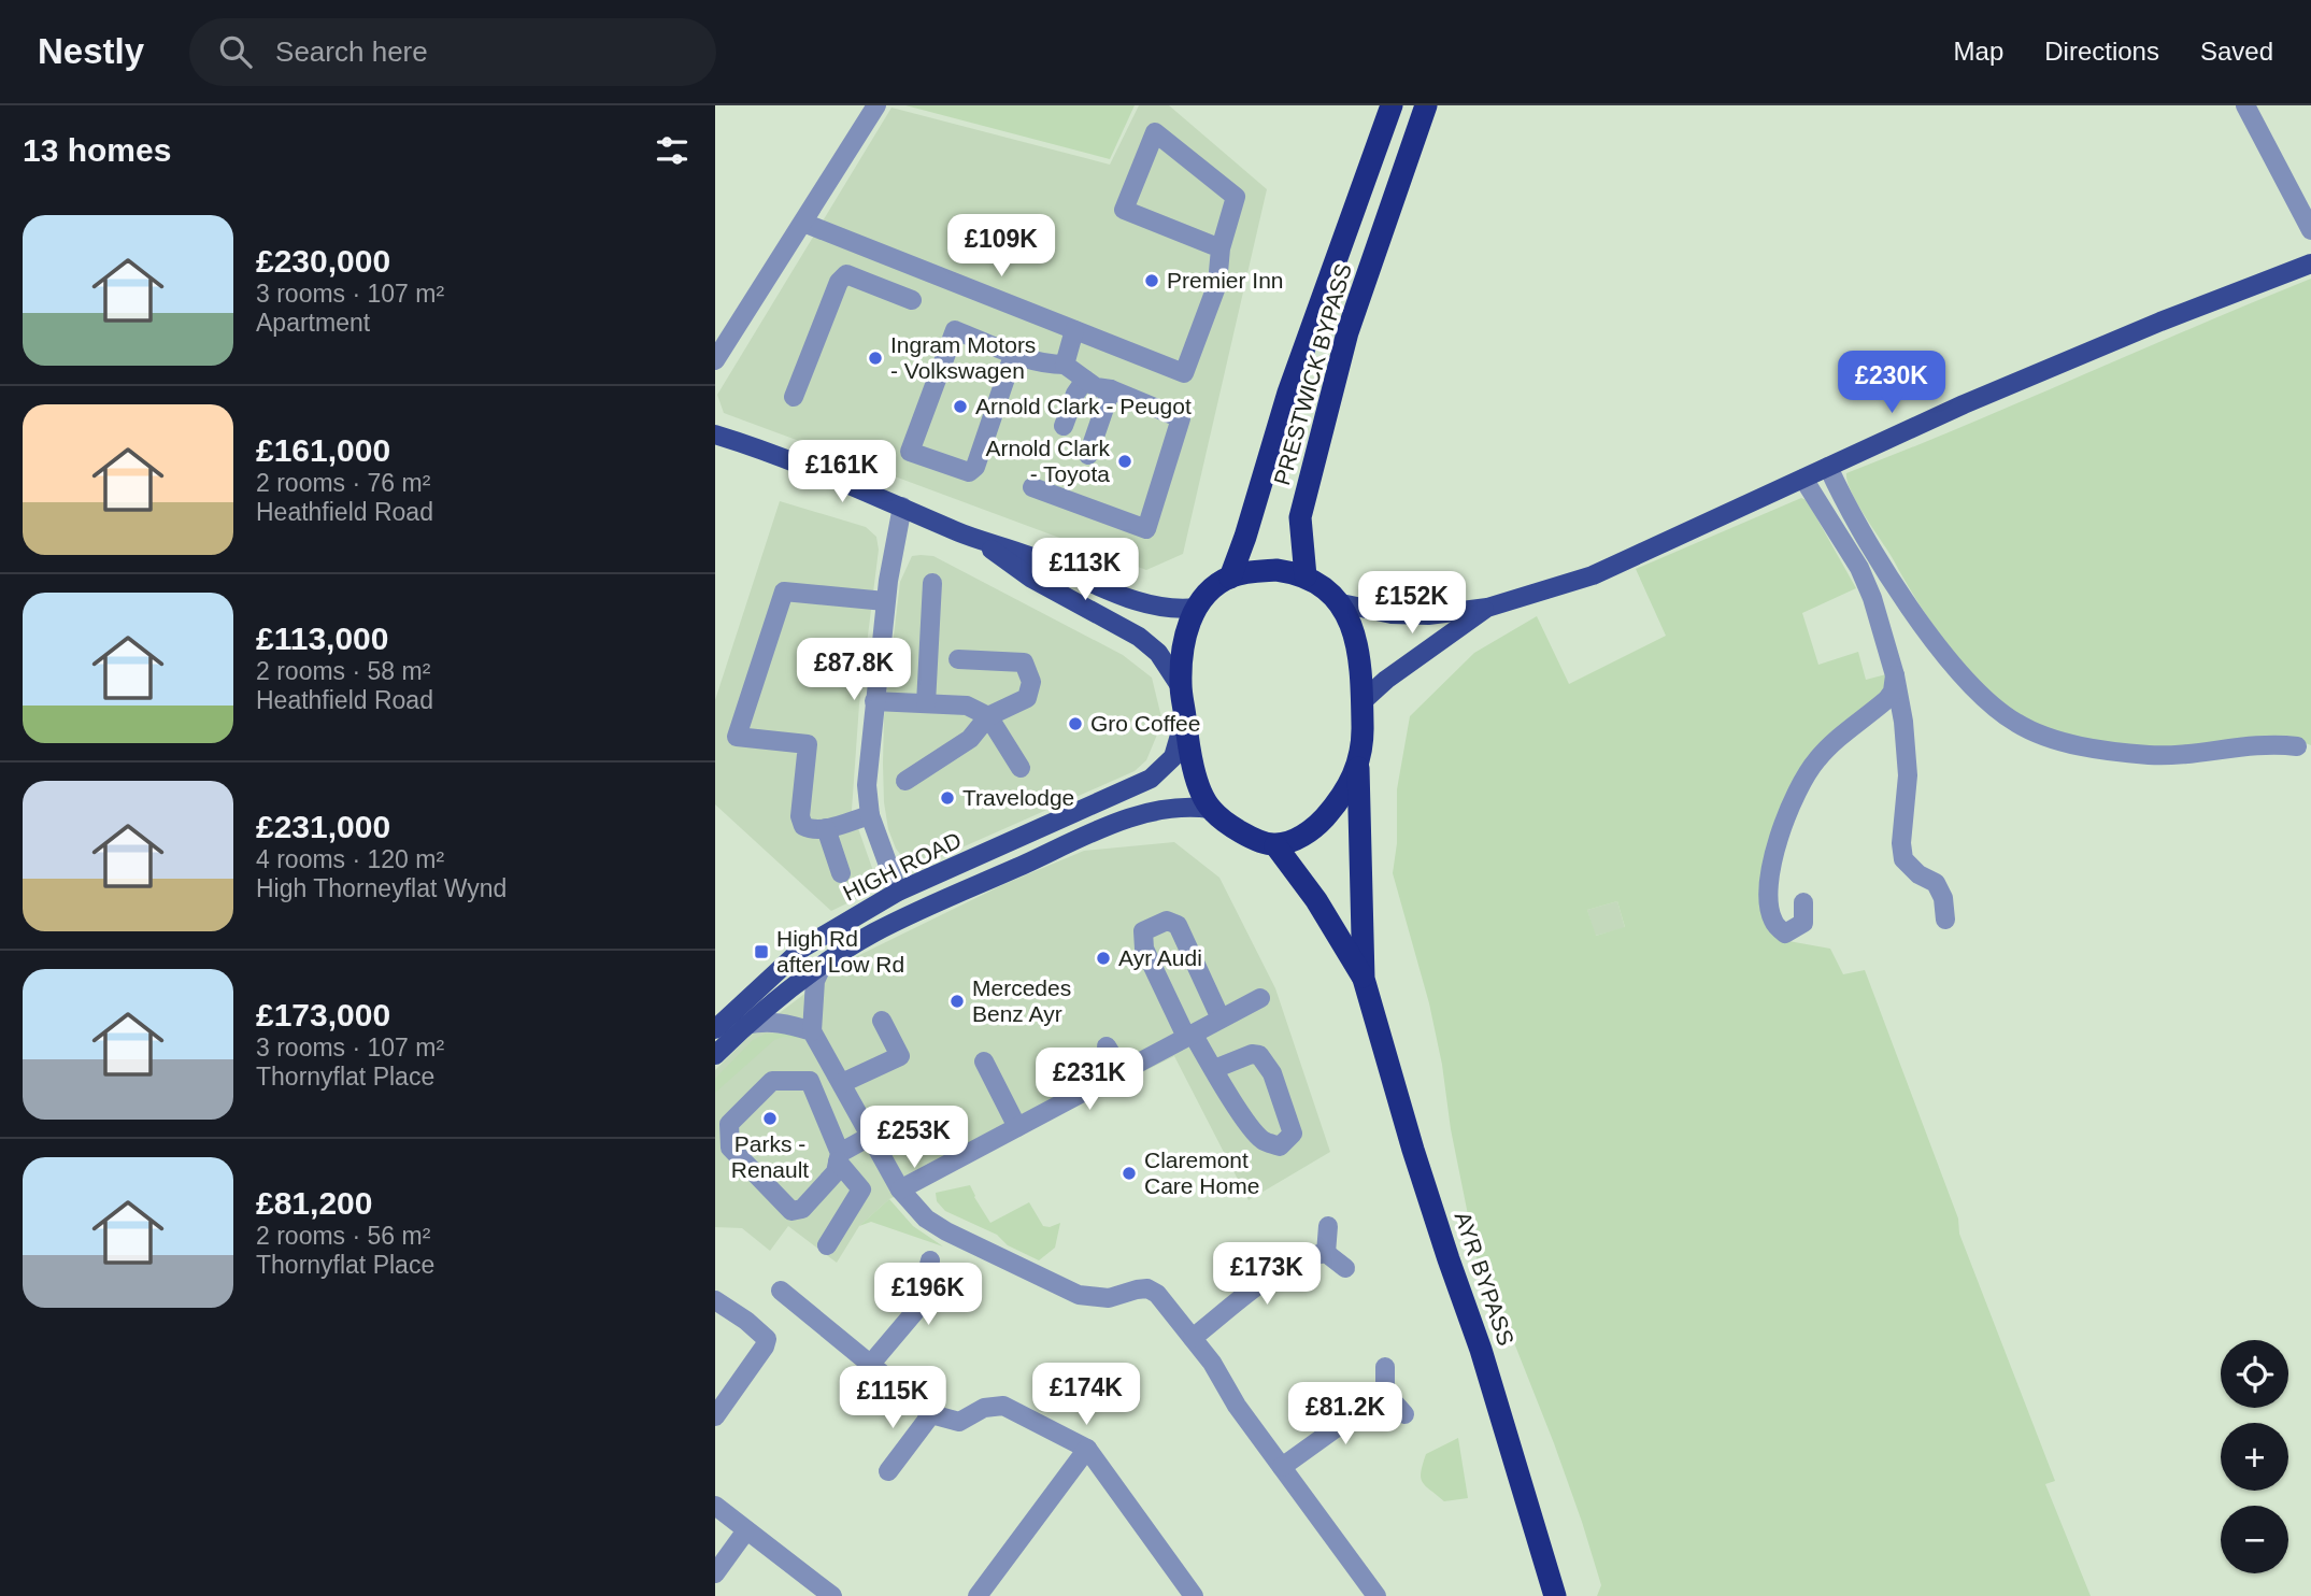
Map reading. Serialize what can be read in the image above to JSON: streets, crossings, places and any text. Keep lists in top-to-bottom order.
{
  "streets": {
    "highway": ["PRESTWICK BYPASS", "AYR BYPASS"],
    "main road": ["HIGH ROAD"]
  },
  "crossings": [
    ["PRESTWICK BYPASS", "HIGH ROAD"],
    ["PRESTWICK BYPASS", "AYR BYPASS"],
    ["HIGH ROAD", "AYR BYPASS"]
  ],
  "places": {
    "other": [
      "Premier Inn",
      "Ingram Motors - Volkswagen",
      "Arnold Clark - Peugot",
      "Arnold Clark - Toyota",
      "Gro Coffee",
      "Travelodge",
      "Ayr Audi",
      "Mercedes Benz Ayr",
      "Parks - Renault",
      "Claremont Care Home"
    ],
    "transit": ["High Rd after Low Rd"]
  },
  "page": {
    "header": "Nestly",
    "search": "Search here",
    "nav": ["Map", "Directions", "Saved"],
    "heading": "13 homes",
    "list": [
      {
        "name": "£230,000",
        "note": "3 rooms · 107 m² · Apartment"
      },
      {
        "name": "£161,000",
        "note": "2 rooms · 76 m² · Heathfield Road"
      },
      {
        "name": "£113,000",
        "note": "2 rooms · 58 m² · Heathfield Road"
      },
      {
        "name": "£231,000",
        "note": "4 rooms · 120 m² · High Thorneyflat Wynd"
      },
      {
        "name": "£173,000",
        "note": "3 rooms · 107 m² · Thornyflat Place"
      },
      {
        "name": "£81,200",
        "note": "2 rooms · 56 m² · Thornyflat Place"
      }
    ],
    "price": [
      "£109K",
      "£230K",
      "£161K",
      "£113K",
      "£152K",
      "£87.8K",
      "£231K",
      "£253K",
      "£173K",
      "£196K",
      "£174K",
      "£115K",
      "£81.2K"
    ],
    "map_buttons": ["+", "−"]
  }
}
